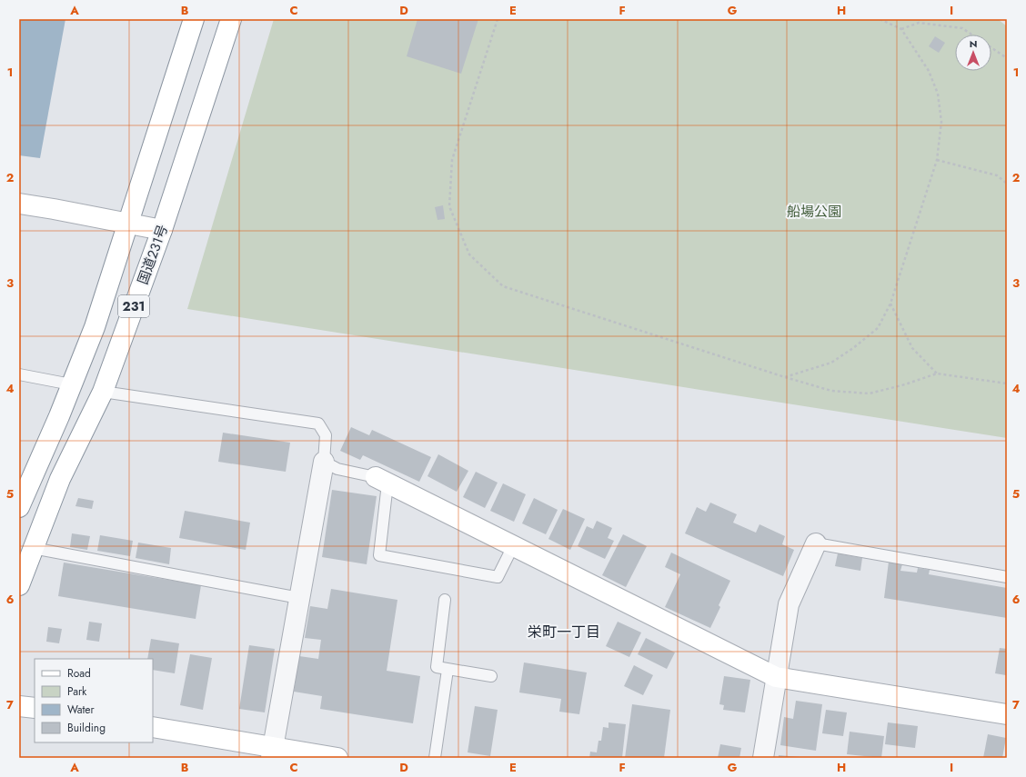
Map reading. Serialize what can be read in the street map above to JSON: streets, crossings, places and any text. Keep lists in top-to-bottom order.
{
  "streets": {
    "main road": ["国道231号", "231"]
  },
  "districts": ["栄町一丁目"],
  "parks": ["船場公園"],
  "legend": [
    "Road",
    "Park",
    "Water",
    "Building"
  ],
  "north": "top",
  "grid": {
    "columns": [
      "A",
      "B",
      "C",
      "D",
      "E",
      "F",
      "G",
      "H",
      "I"
    ],
    "rows": [
      "1",
      "2",
      "3",
      "4",
      "5",
      "6",
      "7"
    ]
  }
}
